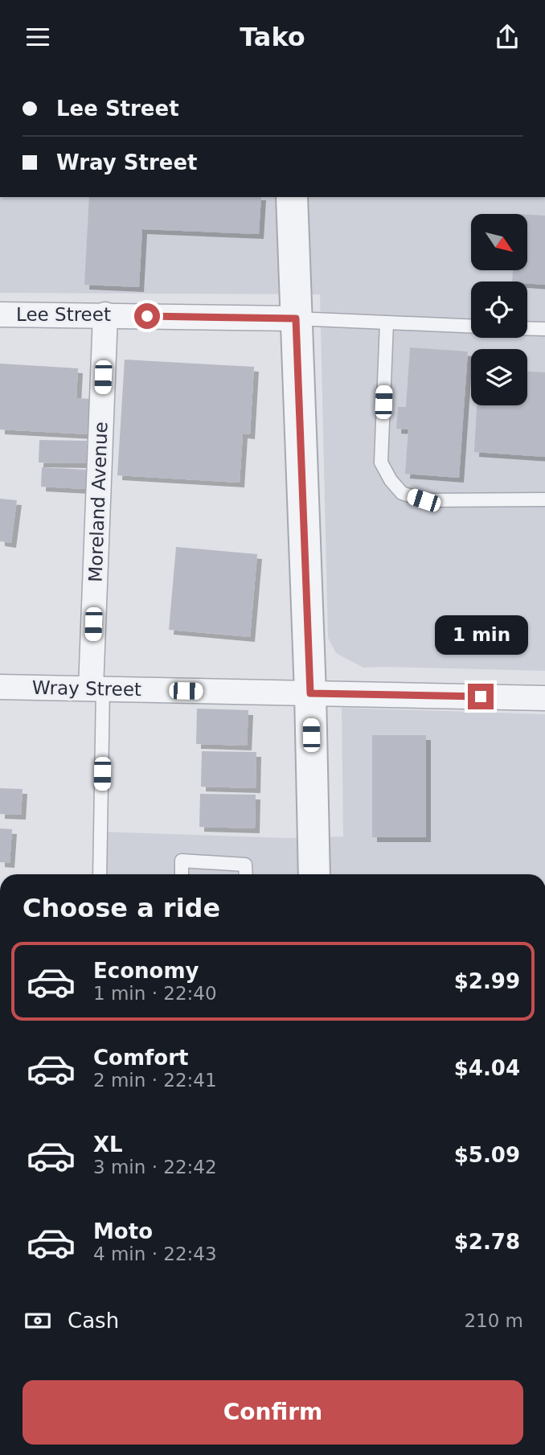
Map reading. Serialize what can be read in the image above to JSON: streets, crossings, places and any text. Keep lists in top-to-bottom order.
{
  "streets": {
    "street": ["Lee Street", "Moreland Avenue", "Wray Street"]
  },
  "crossings": [
    ["Lee Street", "Moreland Avenue"],
    ["Moreland Avenue", "Wray Street"]
  ],
  "north": "bottom right",
  "page": {
    "header": "Tako",
    "banner": ["Lee Street", "Wray Street"],
    "bubble": "1 min",
    "heading": "Choose a ride",
    "list": [
      {
        "name": "Economy",
        "note": "1 min · 22:40",
        "value": "$2.99"
      },
      {
        "name": "Comfort",
        "note": "2 min · 22:41",
        "value": "$4.04"
      },
      {
        "name": "XL",
        "note": "3 min · 22:42",
        "value": "$5.09"
      },
      {
        "name": "Moto",
        "note": "4 min · 22:43",
        "value": "$2.78"
      }
    ],
    "pay": ["Cash", "210 m"],
    "buttons": "Confirm"
  }
}
